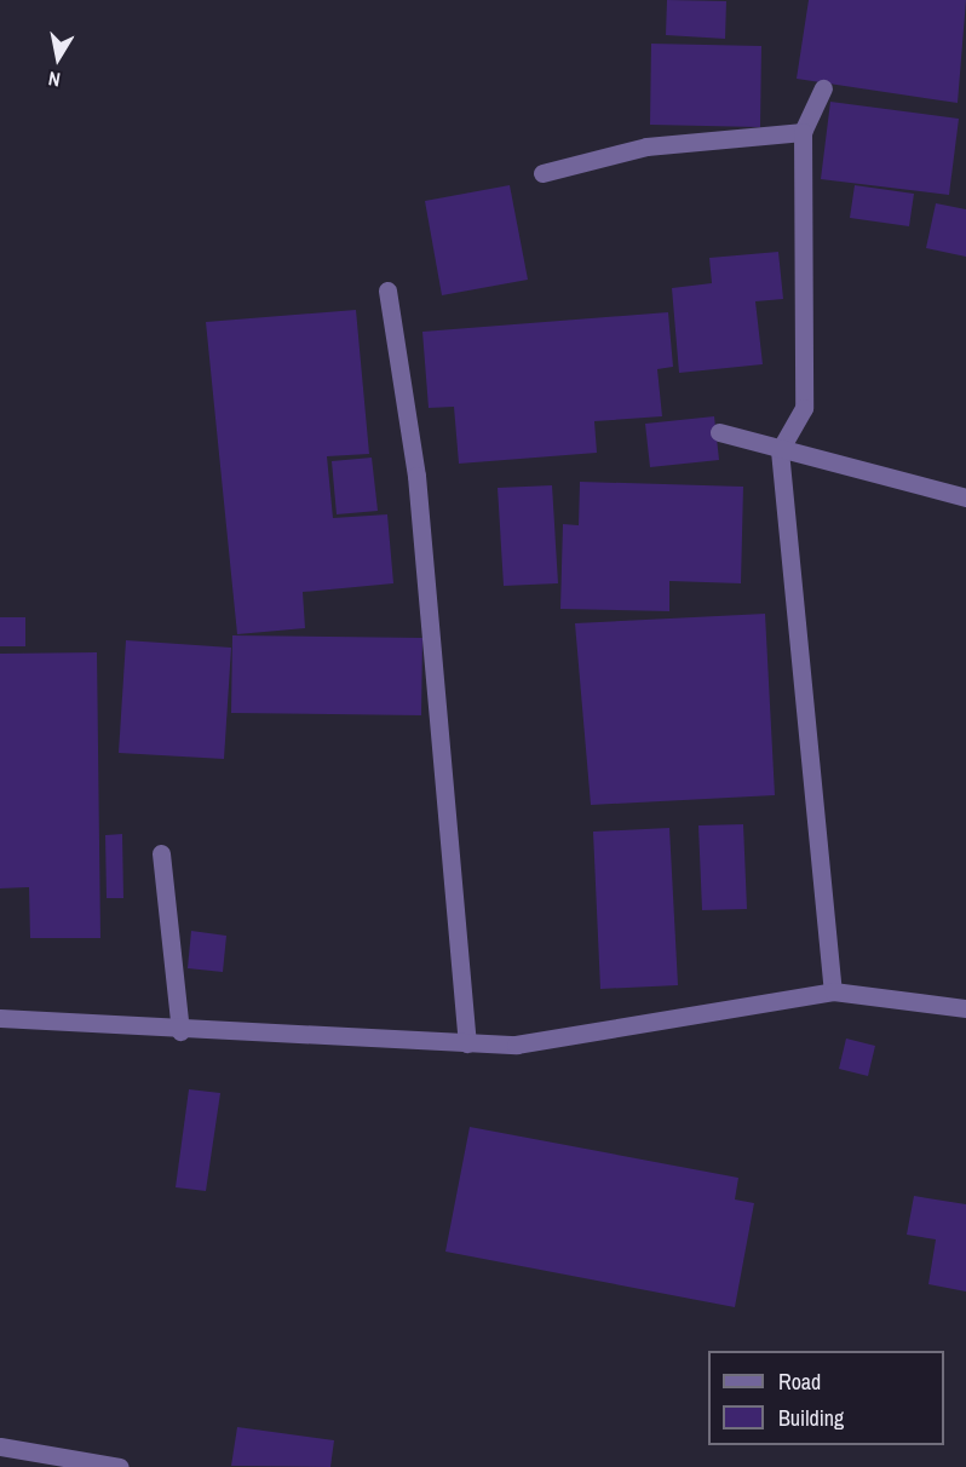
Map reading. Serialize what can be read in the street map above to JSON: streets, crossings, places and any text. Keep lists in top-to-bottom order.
{
  "legend": ["Road", "Building"],
  "north": "bottom"
}
